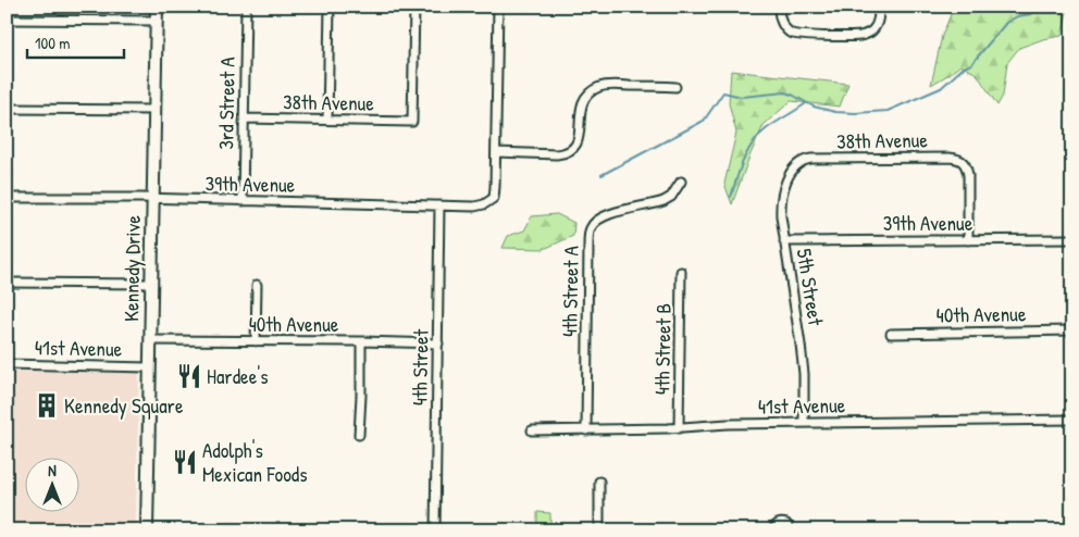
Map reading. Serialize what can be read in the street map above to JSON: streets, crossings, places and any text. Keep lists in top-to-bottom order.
{
  "streets": {
    "street": [
      "38th Avenue",
      "3rd Street A",
      "39th Avenue",
      "Kennedy Drive",
      "5th Street",
      "4th Street A",
      "40th Avenue",
      "41st Avenue",
      "4th Street B",
      "4th Street"
    ]
  },
  "crossings": [
    ["38th Avenue", "3rd Street A"],
    ["38th Avenue", "39th Avenue"],
    ["38th Avenue", "5th Street"],
    ["3rd Street A", "39th Avenue"],
    ["39th Avenue", "Kennedy Drive"],
    ["39th Avenue", "5th Street"],
    ["39th Avenue", "4th Street"],
    ["Kennedy Drive", "40th Avenue"],
    ["Kennedy Drive", "41st Avenue"],
    ["5th Street", "41st Avenue"],
    ["4th Street A", "41st Avenue"],
    ["40th Avenue", "4th Street"],
    ["41st Avenue", "4th Street B"]
  ],
  "places": {
    "restaurant": ["Hardee's", "Adolph's Mexican Foods"],
    "building": ["Kennedy Square"]
  },
  "scale_bar": "100 m",
  "north": "top"
}
